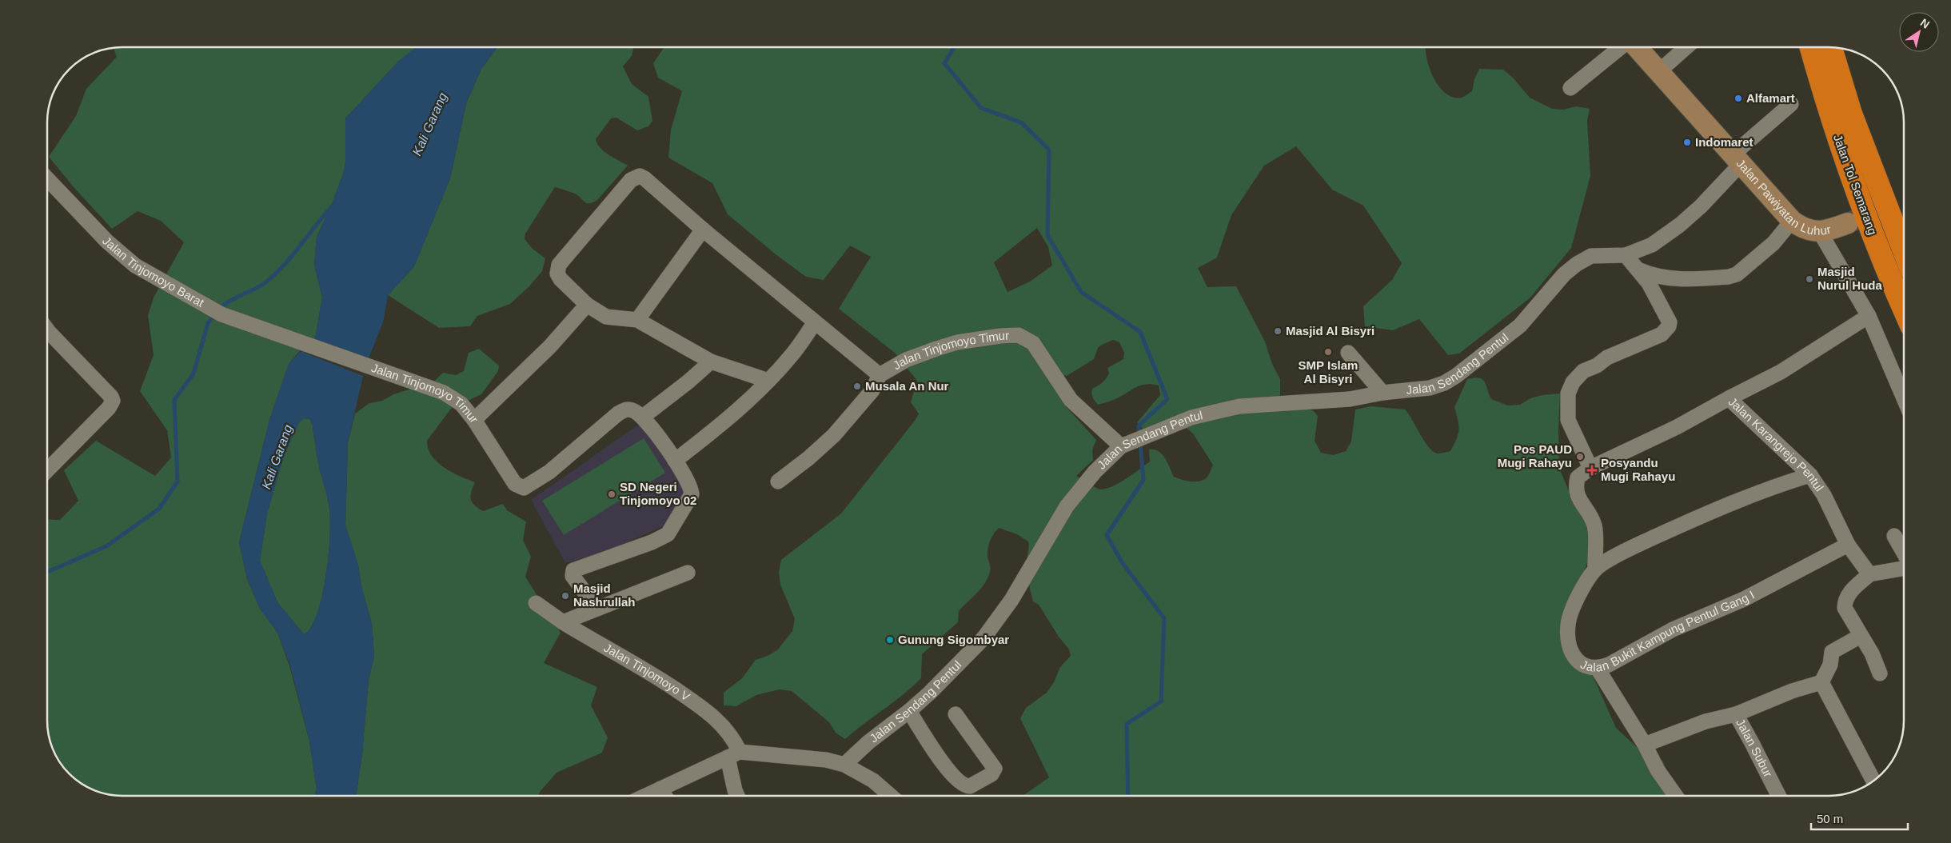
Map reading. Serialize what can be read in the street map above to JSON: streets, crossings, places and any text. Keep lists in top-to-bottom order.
{
  "streets": {
    "highway": ["Jalan Tol Semarang"],
    "main road": ["Jalan Pawiyatan Luhur"],
    "street": [
      "Jalan Tinjomoyo Barat",
      "Jalan Tinjomoyo Timur",
      "Jalan Sendang Pentul",
      "Jalan Karangrejo Pentul",
      "Jalan Bukit Kampung Pentul Gang I",
      "Jalan Tinjomoyo V",
      "Jalan Subur"
    ]
  },
  "crossings": [
    ["Jalan Pawiyatan Luhur", "Jalan Sendang Pentul"],
    ["Jalan Tinjomoyo Barat", "Jalan Tinjomoyo Timur"],
    ["Jalan Tinjomoyo Timur", "Jalan Sendang Pentul"],
    ["Jalan Karangrejo Pentul", "Jalan Bukit Kampung Pentul Gang I"]
  ],
  "water": ["Kali Garang"],
  "places": {
    "other": [
      "Alfamart",
      "Indomaret",
      "Masjid Nurul Huda",
      "Masjid Al Bisyri",
      "SMP Islam Al Bisyri",
      "Musala An Nur",
      "Pos PAUD Mugi Rahayu",
      "SD Negeri Tinjomoyo 02",
      "Masjid Nashrullah",
      "Gunung Sigombyar"
    ],
    "health": ["Posyandu Mugi Rahayu"]
  },
  "scale_bar": "50 m",
  "north": "top right"
}
